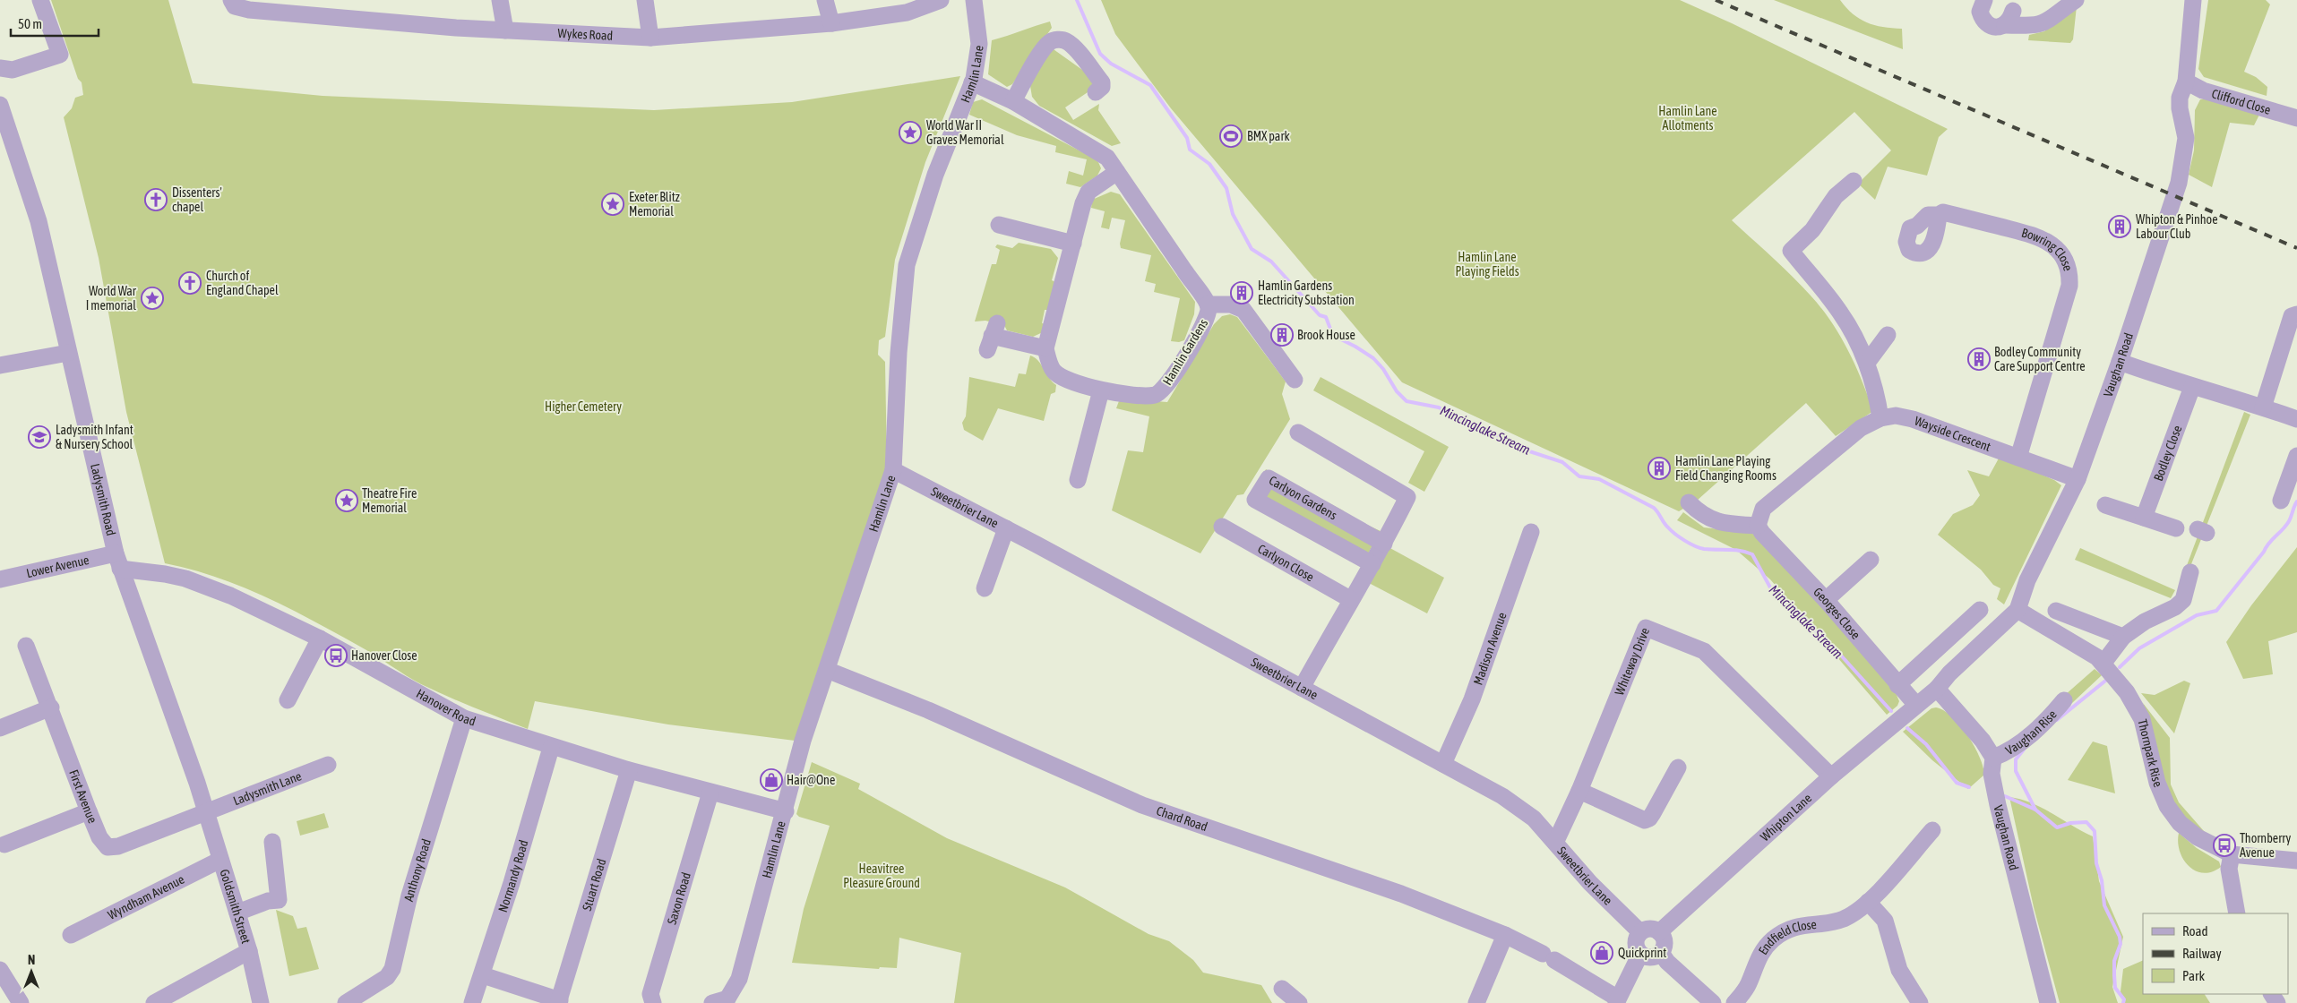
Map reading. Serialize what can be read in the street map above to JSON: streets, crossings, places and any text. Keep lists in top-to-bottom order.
{
  "streets": {
    "street": [
      "Wykes Road",
      "Hamlin Lane",
      "Clifford Close",
      "Bowring Close",
      "Hamlin Gardens",
      "Vaughan Road",
      "Wayside Crescent",
      "Bodley Close",
      "Ladysmith Road",
      "Carlyon Gardens",
      "Sweetbrier Lane",
      "Carlyon Close",
      "Lower Avenue",
      "Georges Close",
      "Madison Avenue",
      "Whiteway Drive",
      "Hanover Road",
      "Vaughan Rise",
      "Thornpark Rise",
      "Ladysmith Lane",
      "First Avenue",
      "Chard Road",
      "Whipton Lane",
      "Anthony Road",
      "Normandy Road",
      "Stuart Road",
      "Wyndham Avenue",
      "Saxon Road",
      "Goldsmith Street",
      "Endfield Close"
    ]
  },
  "crossings": [
    ["Hamlin Lane", "Hamlin Gardens"],
    ["Hamlin Lane", "Sweetbrier Lane"],
    ["Hamlin Lane", "Hanover Road"],
    ["Hamlin Lane", "Chard Road"],
    ["Clifford Close", "Vaughan Road"],
    ["Bowring Close", "Wayside Crescent"],
    ["Vaughan Road", "Wayside Crescent"],
    ["Vaughan Road", "Georges Close"],
    ["Vaughan Road", "Vaughan Rise"],
    ["Vaughan Road", "Thornpark Rise"],
    ["Vaughan Road", "Whipton Lane"],
    ["Ladysmith Road", "Lower Avenue"],
    ["Ladysmith Road", "Hanover Road"],
    ["Ladysmith Road", "Ladysmith Lane"],
    ["Ladysmith Road", "First Avenue"],
    ["Ladysmith Road", "Goldsmith Street"],
    ["Sweetbrier Lane", "Madison Avenue"],
    ["Sweetbrier Lane", "Whiteway Drive"],
    ["Sweetbrier Lane", "Whipton Lane"],
    ["Lower Avenue", "Hanover Road"],
    ["Georges Close", "Whipton Lane"],
    ["Whiteway Drive", "Whipton Lane"],
    ["Hanover Road", "Anthony Road"],
    ["Hanover Road", "Normandy Road"],
    ["Hanover Road", "Stuart Road"],
    ["Hanover Road", "Saxon Road"],
    ["Ladysmith Lane", "First Avenue"],
    ["Ladysmith Lane", "Goldsmith Street"],
    ["First Avenue", "Goldsmith Street"],
    ["Normandy Road", "Stuart Road"],
    ["Wyndham Avenue", "Goldsmith Street"]
  ],
  "water": ["Mincinglake Stream"],
  "parks": [
    "Hamlin Lane Allotments",
    "Hamlin Lane Playing Fields",
    "Higher Cemetery",
    "Heavitree Pleasure Ground"
  ],
  "places": {
    "place": [
      "World War II Graves Memorial",
      "Exeter Blitz Memorial",
      "World War I memorial",
      "Theatre Fire Memorial"
    ],
    "sports": ["BMX park"],
    "church": ["Dissenters' chapel", "Church of England Chapel"],
    "building": [
      "Whipton & Pinhoe Labour Club",
      "Hamlin Gardens Electricity Substation",
      "Brook House",
      "Bodley Community Care Support Centre",
      "Hamlin Lane Playing Field Changing Rooms"
    ],
    "school or university": ["Ladysmith Infant & Nursery School"],
    "bus stop": ["Hanover Close", "Thornberry Avenue"],
    "shop": ["Hair@One", "Quickprint"]
  },
  "legend": ["Road", "Railway", "Park"],
  "scale_bar": "50 m",
  "north": "top"
}
